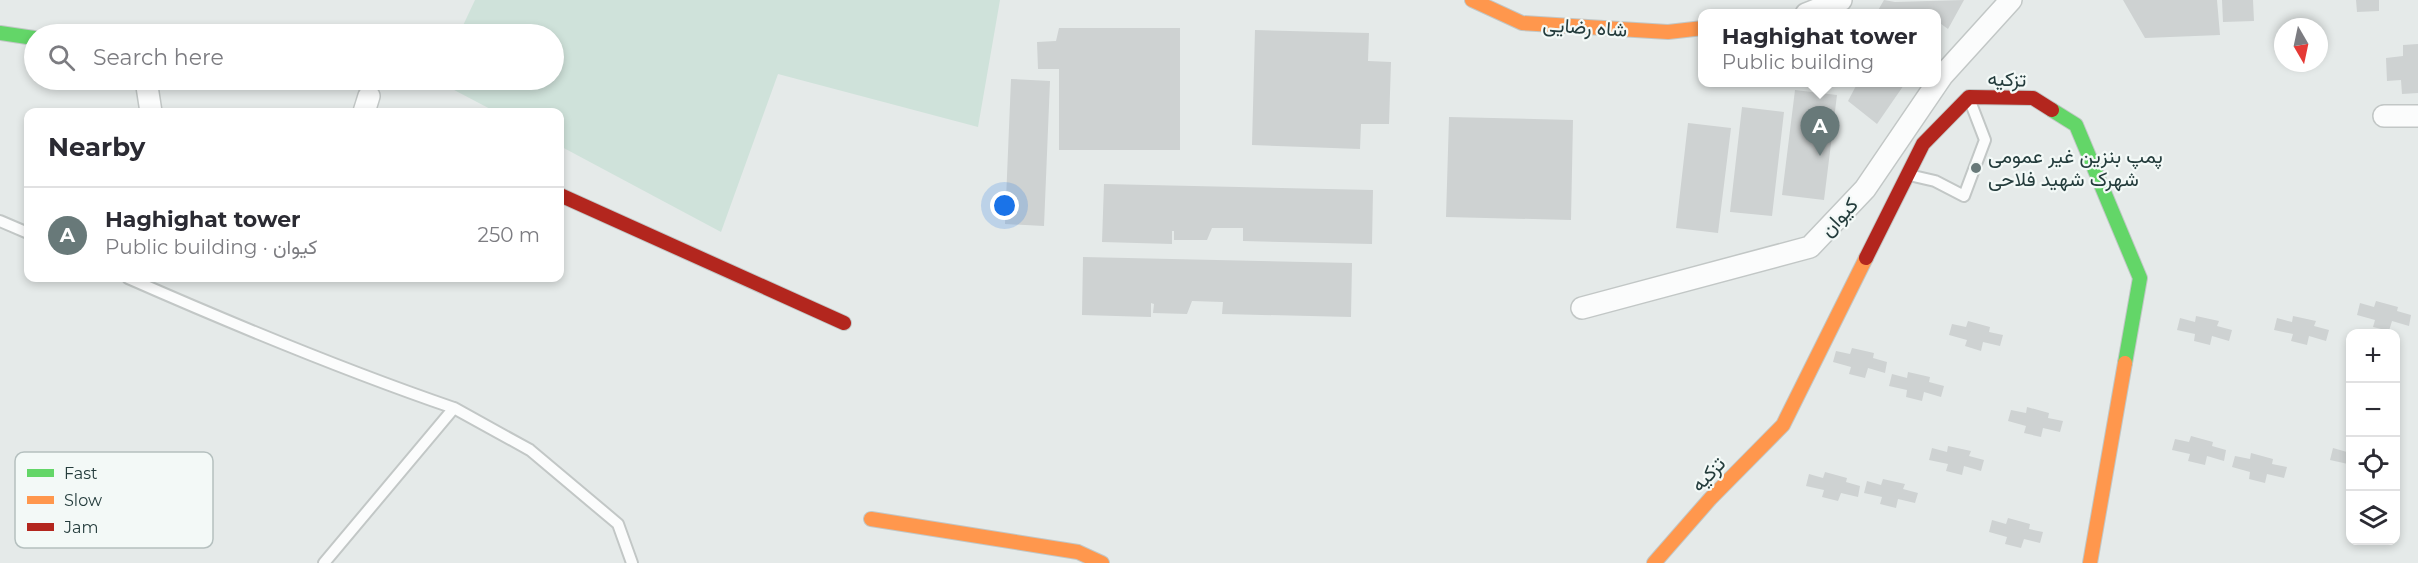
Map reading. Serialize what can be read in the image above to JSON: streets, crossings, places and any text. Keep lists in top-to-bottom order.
{
  "streets": {
    "street": ["شاه رضایی", "تزکیه", "کیوان"]
  },
  "places": ["پمپ بنزین غیر عمومی شهرک شهید فلاحی"],
  "legend": ["Fast", "Slow", "Jam"],
  "north": "bottom",
  "page": {
    "popup": ["Haghighat tower", "Public building"],
    "search": "Search here",
    "pins": "A",
    "heading": "Nearby",
    "list": [
      {
        "mark": "A",
        "name": "Haghighat tower",
        "note": "Public building · کیوان",
        "value": "250 m"
      }
    ],
    "map_buttons": ["+", "−"]
  }
}
